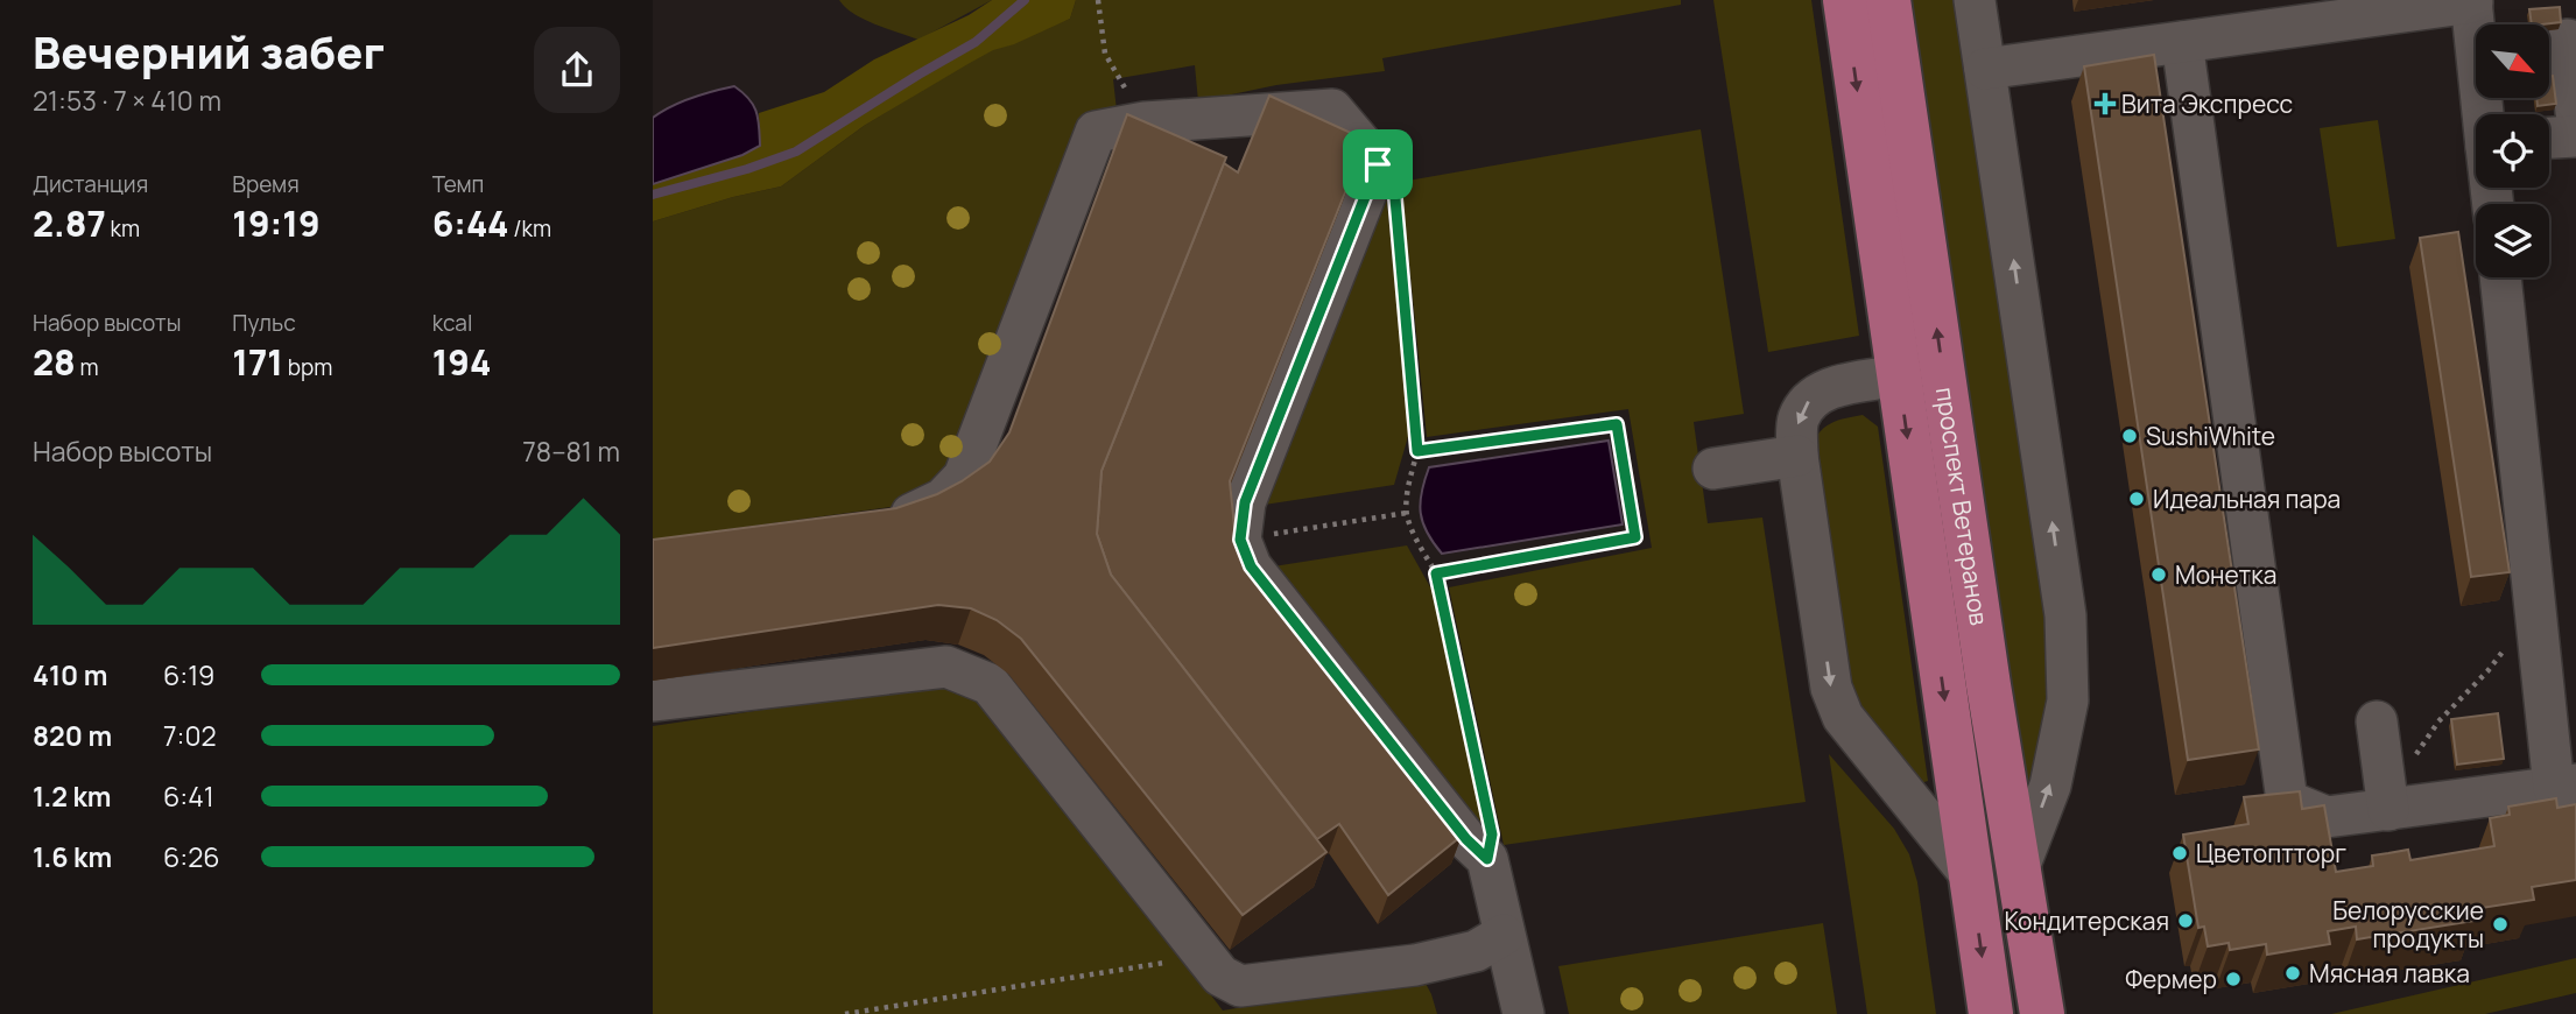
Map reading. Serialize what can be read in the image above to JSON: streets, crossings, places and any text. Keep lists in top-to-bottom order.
{
  "streets": {
    "main road": ["проспект Ветеранов"]
  },
  "places": {
    "health": ["Вита Экспресс"],
    "other": [
      "SushiWhite",
      "Идеальная пара",
      "Монетка",
      "Цветоптторг",
      "Кондитерская",
      "Белорусские продукты",
      "Мясная лавка",
      "Фермер"
    ]
  },
  "north": "bottom right",
  "page": {
    "heading": ["Вечерний забег", "21:53 · 7 × 410 m"],
    "stats": [
      ["Дистанция", "2.87 km"],
      ["Время", "19:19"],
      ["Темп", "6:44 /km"],
      ["Набор высоты", "28 m"],
      ["Пульс", "171 bpm"],
      ["kcal", "194"]
    ],
    "chart": ["Набор высоты", "78–81 m"],
    "list": [
      {
        "name": "410 m",
        "note": "6:19"
      },
      {
        "name": "820 m",
        "note": "7:02"
      },
      {
        "name": "1.2 km",
        "note": "6:41"
      },
      {
        "name": "1.6 km",
        "note": "6:26"
      }
    ]
  }
}
